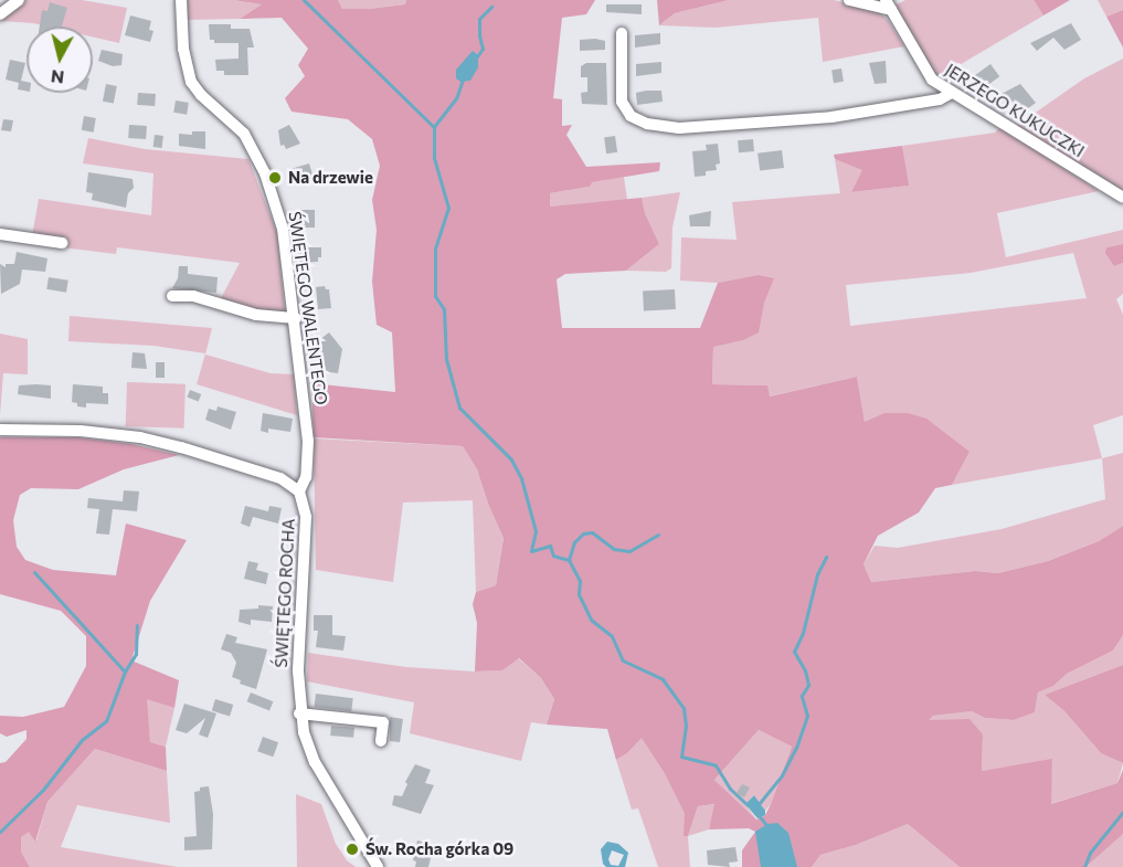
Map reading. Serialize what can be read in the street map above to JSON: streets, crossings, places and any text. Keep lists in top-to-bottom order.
{
  "streets": {
    "street": ["JERZEGO KUKUCZKI", "ŚWIĘTEGO WALENTEGO", "ŚWIĘTEGO ROCHA"]
  },
  "crossings": [
    ["ŚWIĘTEGO WALENTEGO", "ŚWIĘTEGO ROCHA"]
  ],
  "places": ["Na drzewie", "Św. Rocha górka 09"],
  "north": "bottom"
}
